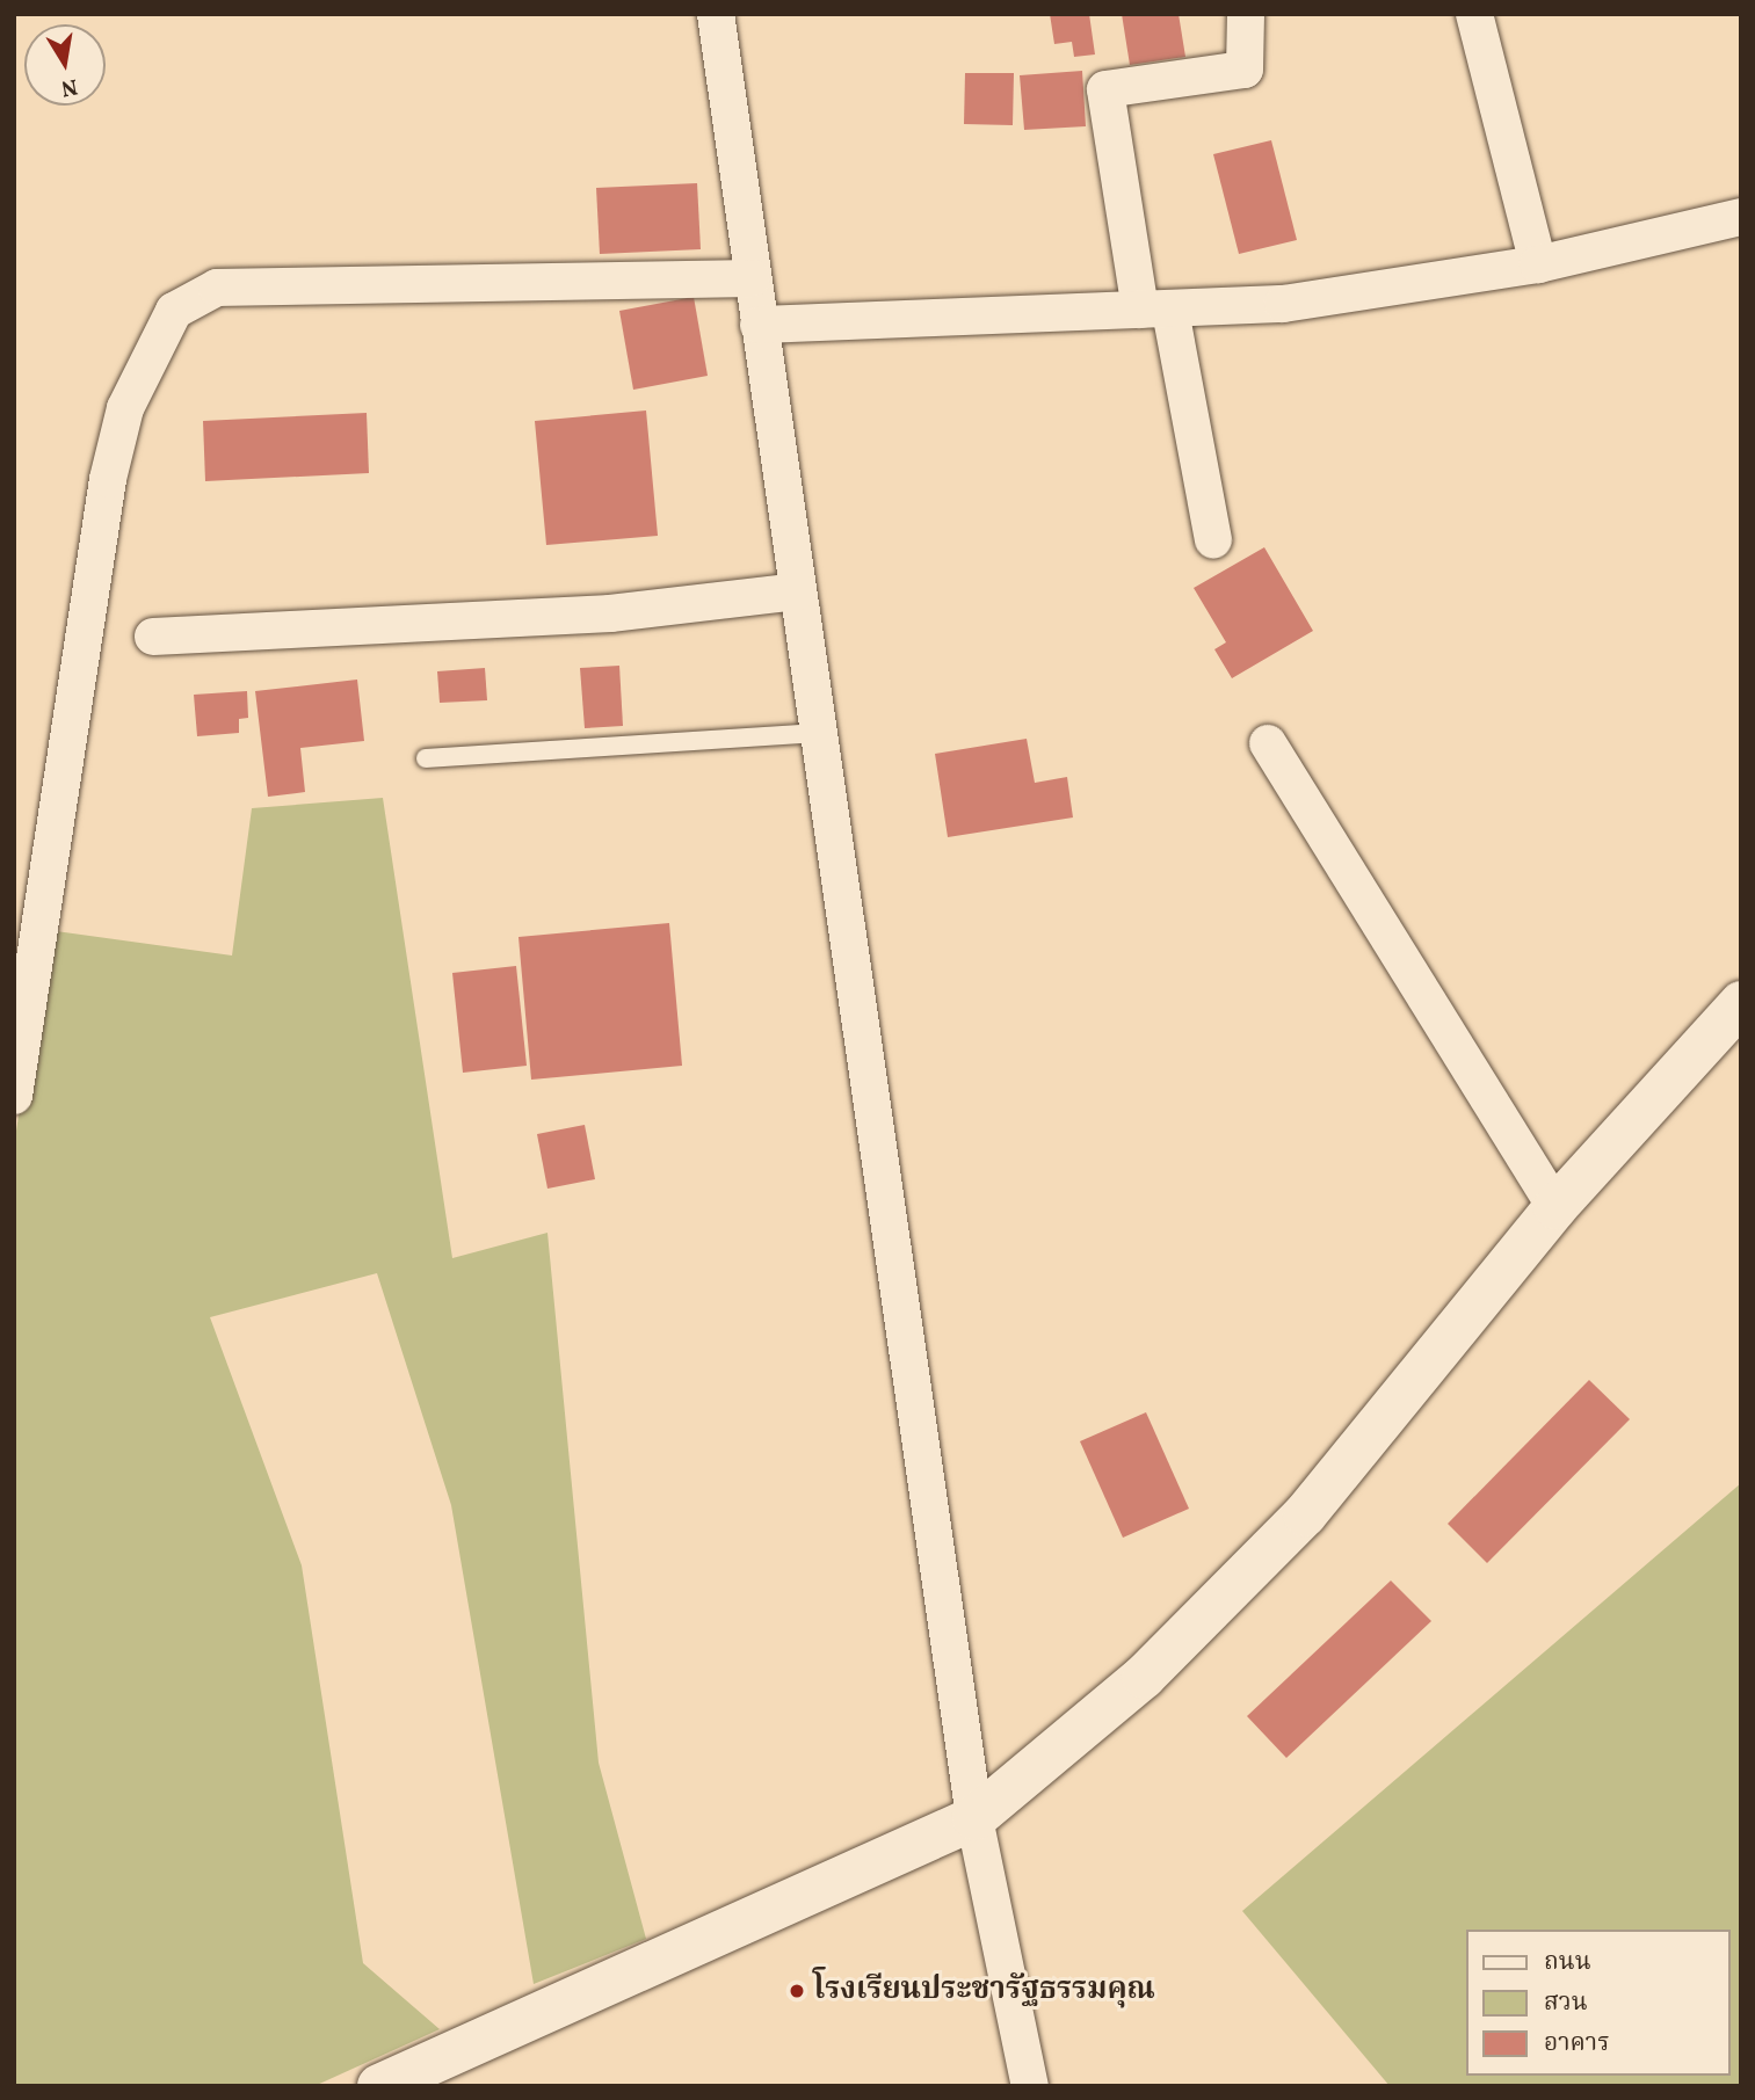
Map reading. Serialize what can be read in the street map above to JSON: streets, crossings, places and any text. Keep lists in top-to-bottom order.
{
  "places": ["โรงเรียนประชารัฐธรรมคุณ"],
  "legend": ["ถนน", "สวน", "อาคาร"],
  "north": "bottom"
}
